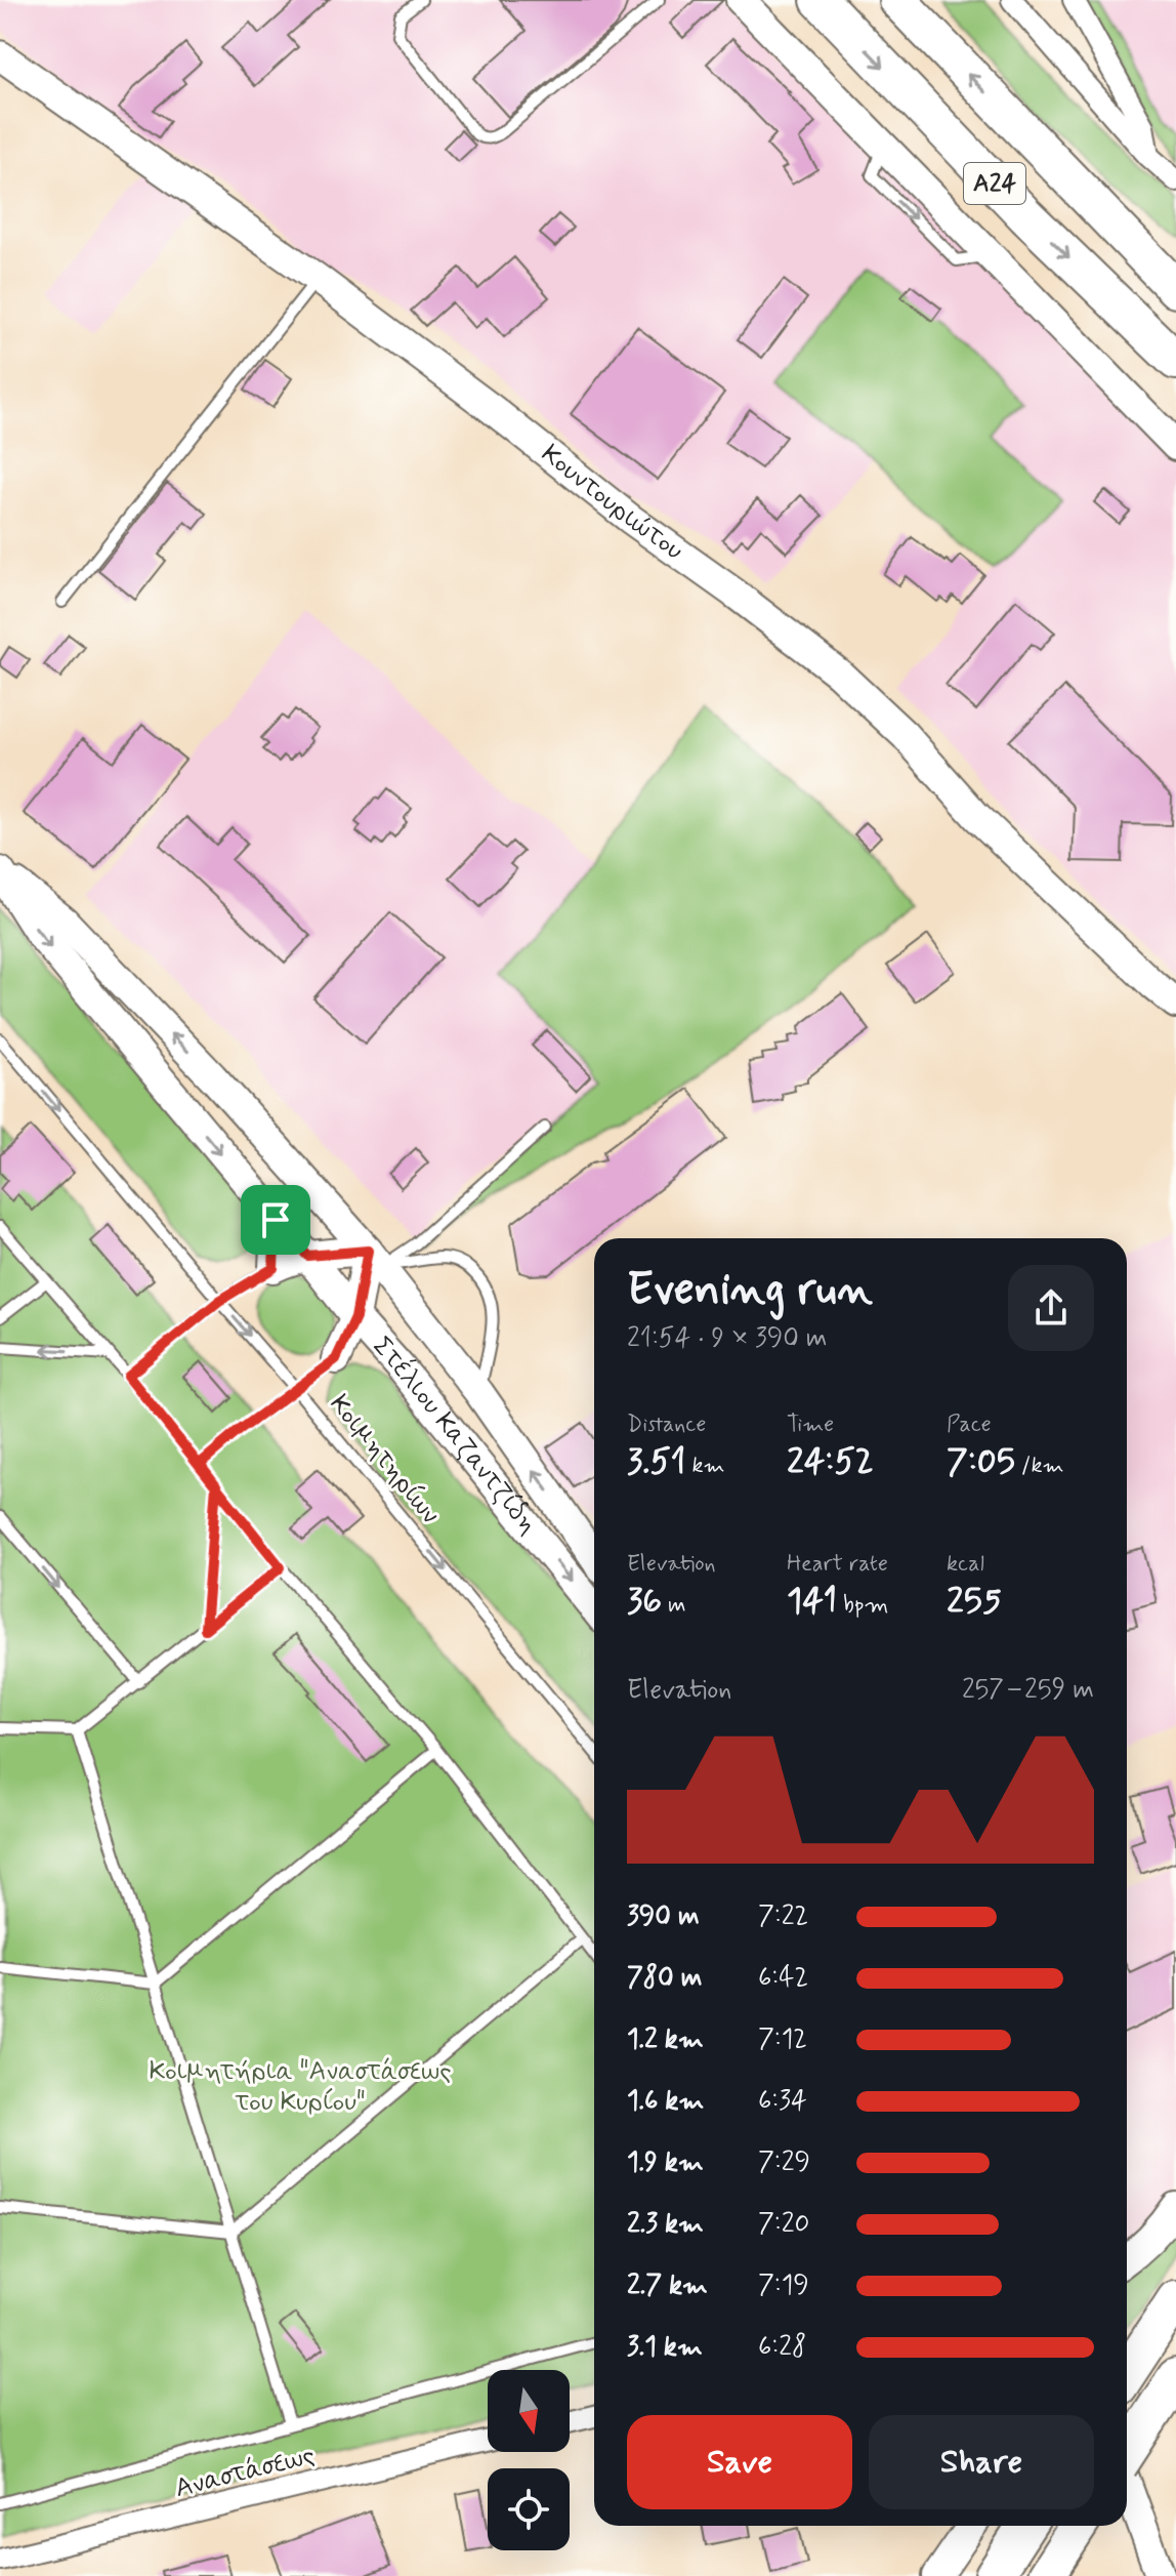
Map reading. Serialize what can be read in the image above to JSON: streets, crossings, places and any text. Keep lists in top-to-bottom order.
{
  "streets": {
    "highway": ["Α24"],
    "main road": ["Κουντουριώτου", "Στέλιου Καζαντζίδη"],
    "street": ["Αναστάσεως"],
    "lane": ["Κοιμητηρίων"]
  },
  "one_way": ["Κοιμητηρίων"],
  "parks": ["Κοιμητήρια \"Αναστάσεως του Κυρίου\""],
  "north": "bottom",
  "page": {
    "heading": ["Evening run", "21:54 · 9 × 390 m"],
    "stats": [
      ["Distance", "3.51 km"],
      ["Time", "24:52"],
      ["Pace", "7:05 /km"],
      ["Elevation", "36 m"],
      ["Heart rate", "141 bpm"],
      ["kcal", "255"]
    ],
    "chart": ["Elevation", "257–259 m"],
    "list": [
      {
        "name": "390 m",
        "note": "7:22"
      },
      {
        "name": "780 m",
        "note": "6:42"
      },
      {
        "name": "1.2 km",
        "note": "7:12"
      },
      {
        "name": "1.6 km",
        "note": "6:34"
      },
      {
        "name": "1.9 km",
        "note": "7:29"
      },
      {
        "name": "2.3 km",
        "note": "7:20"
      },
      {
        "name": "2.7 km",
        "note": "7:19"
      },
      {
        "name": "3.1 km",
        "note": "6:28"
      }
    ],
    "buttons": ["Save", "Share"]
  }
}
